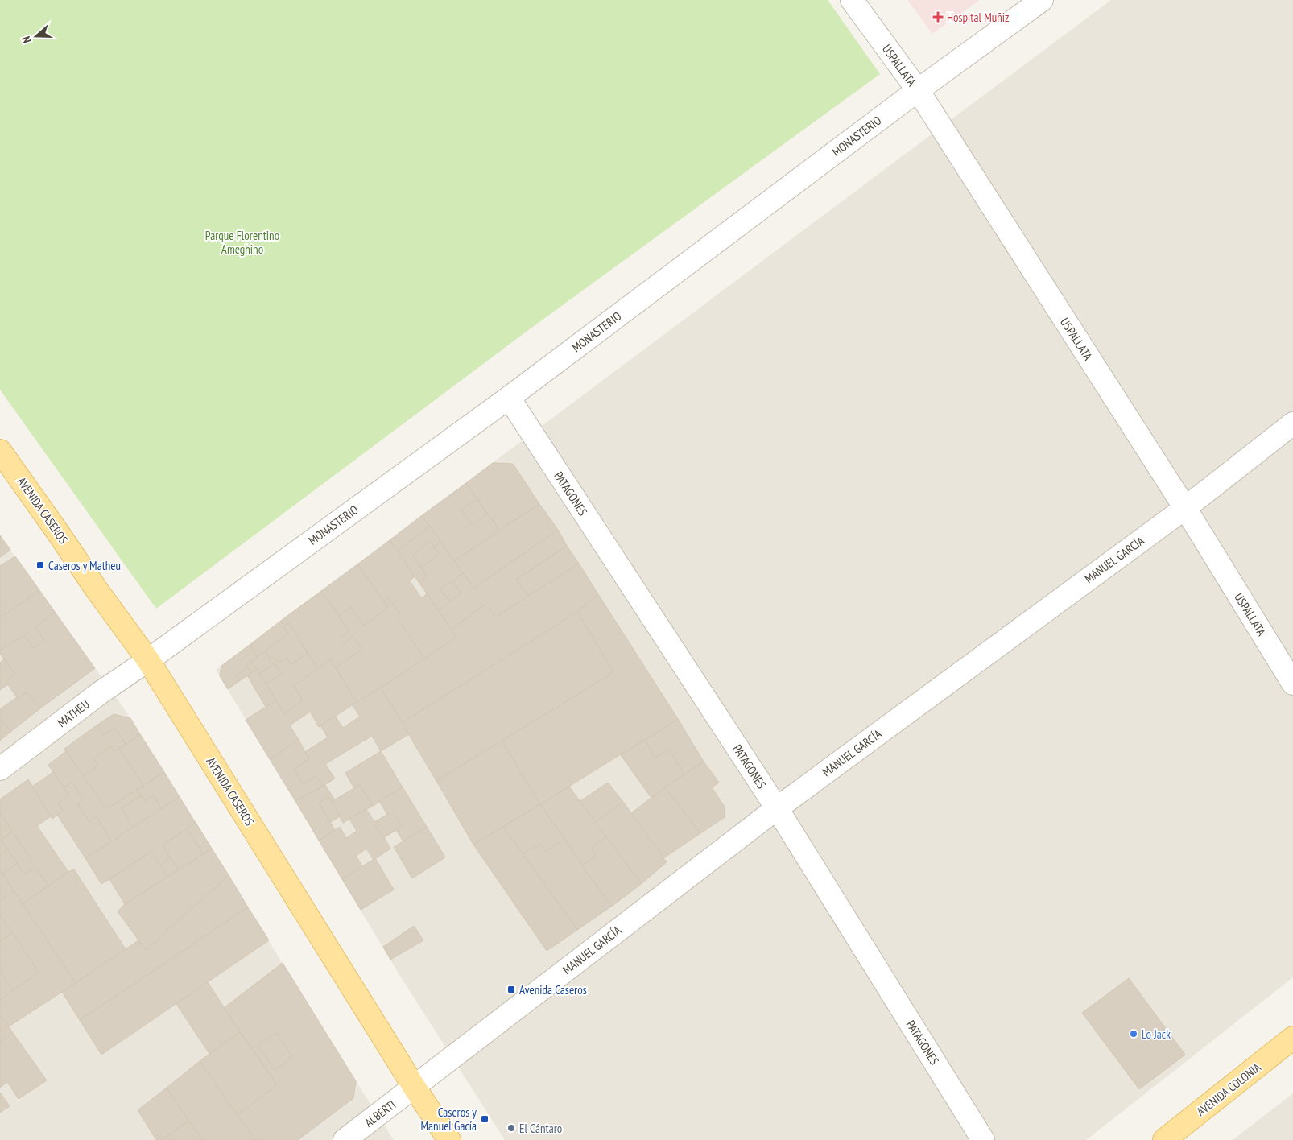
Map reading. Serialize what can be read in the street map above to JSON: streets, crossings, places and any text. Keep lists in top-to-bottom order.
{
  "streets": {
    "main road": ["AVENIDA CASEROS", "AVENIDA COLONIA"],
    "street": [
      "USPALLATA",
      "MONASTERIO",
      "PATAGONES",
      "MANUEL GARCÍA",
      "MATHEU",
      "ALBERTI"
    ]
  },
  "crossings": [
    ["USPALLATA", "MONASTERIO"],
    ["USPALLATA", "MANUEL GARCÍA"],
    ["MONASTERIO", "PATAGONES"],
    ["MONASTERIO", "AVENIDA CASEROS"],
    ["MONASTERIO", "MATHEU"],
    ["PATAGONES", "MANUEL GARCÍA"],
    ["AVENIDA CASEROS", "MANUEL GARCÍA"],
    ["AVENIDA CASEROS", "MATHEU"],
    ["AVENIDA CASEROS", "ALBERTI"],
    ["MANUEL GARCÍA", "ALBERTI"]
  ],
  "parks": ["Parque Florentino Ameghino"],
  "places": {
    "health": ["Hospital Muñiz"],
    "transit": ["Caseros y Matheu", "Avenida Caseros", "Caseros y Manuel Gacía"],
    "other": ["Lo Jack", "El Cántaro"]
  },
  "north": "left"
}
